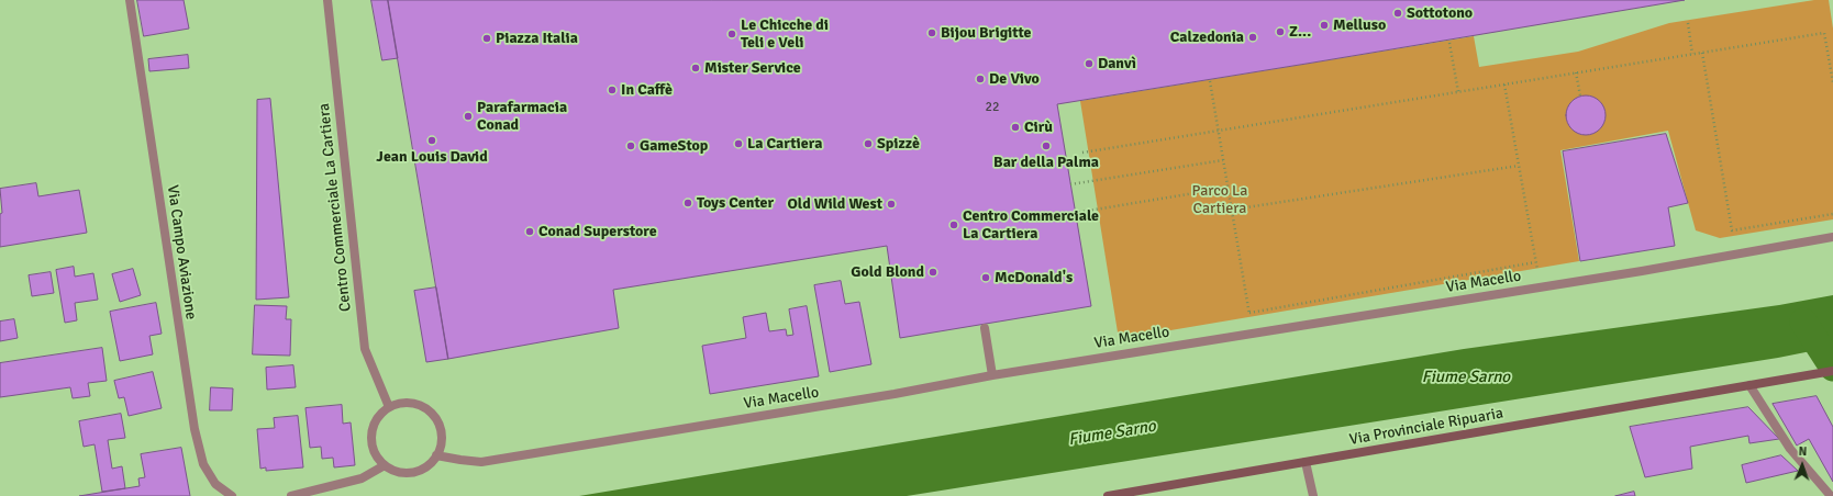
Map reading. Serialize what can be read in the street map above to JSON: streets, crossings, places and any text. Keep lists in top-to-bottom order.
{
  "streets": {
    "main road": ["Via Provinciale Ripuaria"],
    "street": ["Centro Commerciale La Cartiera", "Via Campo Aviazione", "Via Macello"]
  },
  "crossings": [
    ["Centro Commerciale La Cartiera", "Via Macello"]
  ],
  "water": ["Fiume Sarno"],
  "parks": ["Parco La Cartiera"],
  "places": [
    "Sottotono",
    "Melluso",
    "Z...",
    "Bijou Brigitte",
    "Le Chicche di Teli e Veli",
    "Calzedonia",
    "Piazza Italia",
    "Danvì",
    "Mister Service",
    "De Vivo",
    "In Caffè",
    "Parafarmacia Conad",
    "Cirù",
    "Jean Louis David",
    "La Cartiera",
    "Spizzè",
    "GameStop",
    "Bar della Palma",
    "Toys Center",
    "Old Wild West",
    "Centro Commerciale La Cartiera",
    "Conad Superstore",
    "Gold Blond",
    "McDonald's"
  ],
  "house_numbers": ["22"],
  "north": "top"
}
